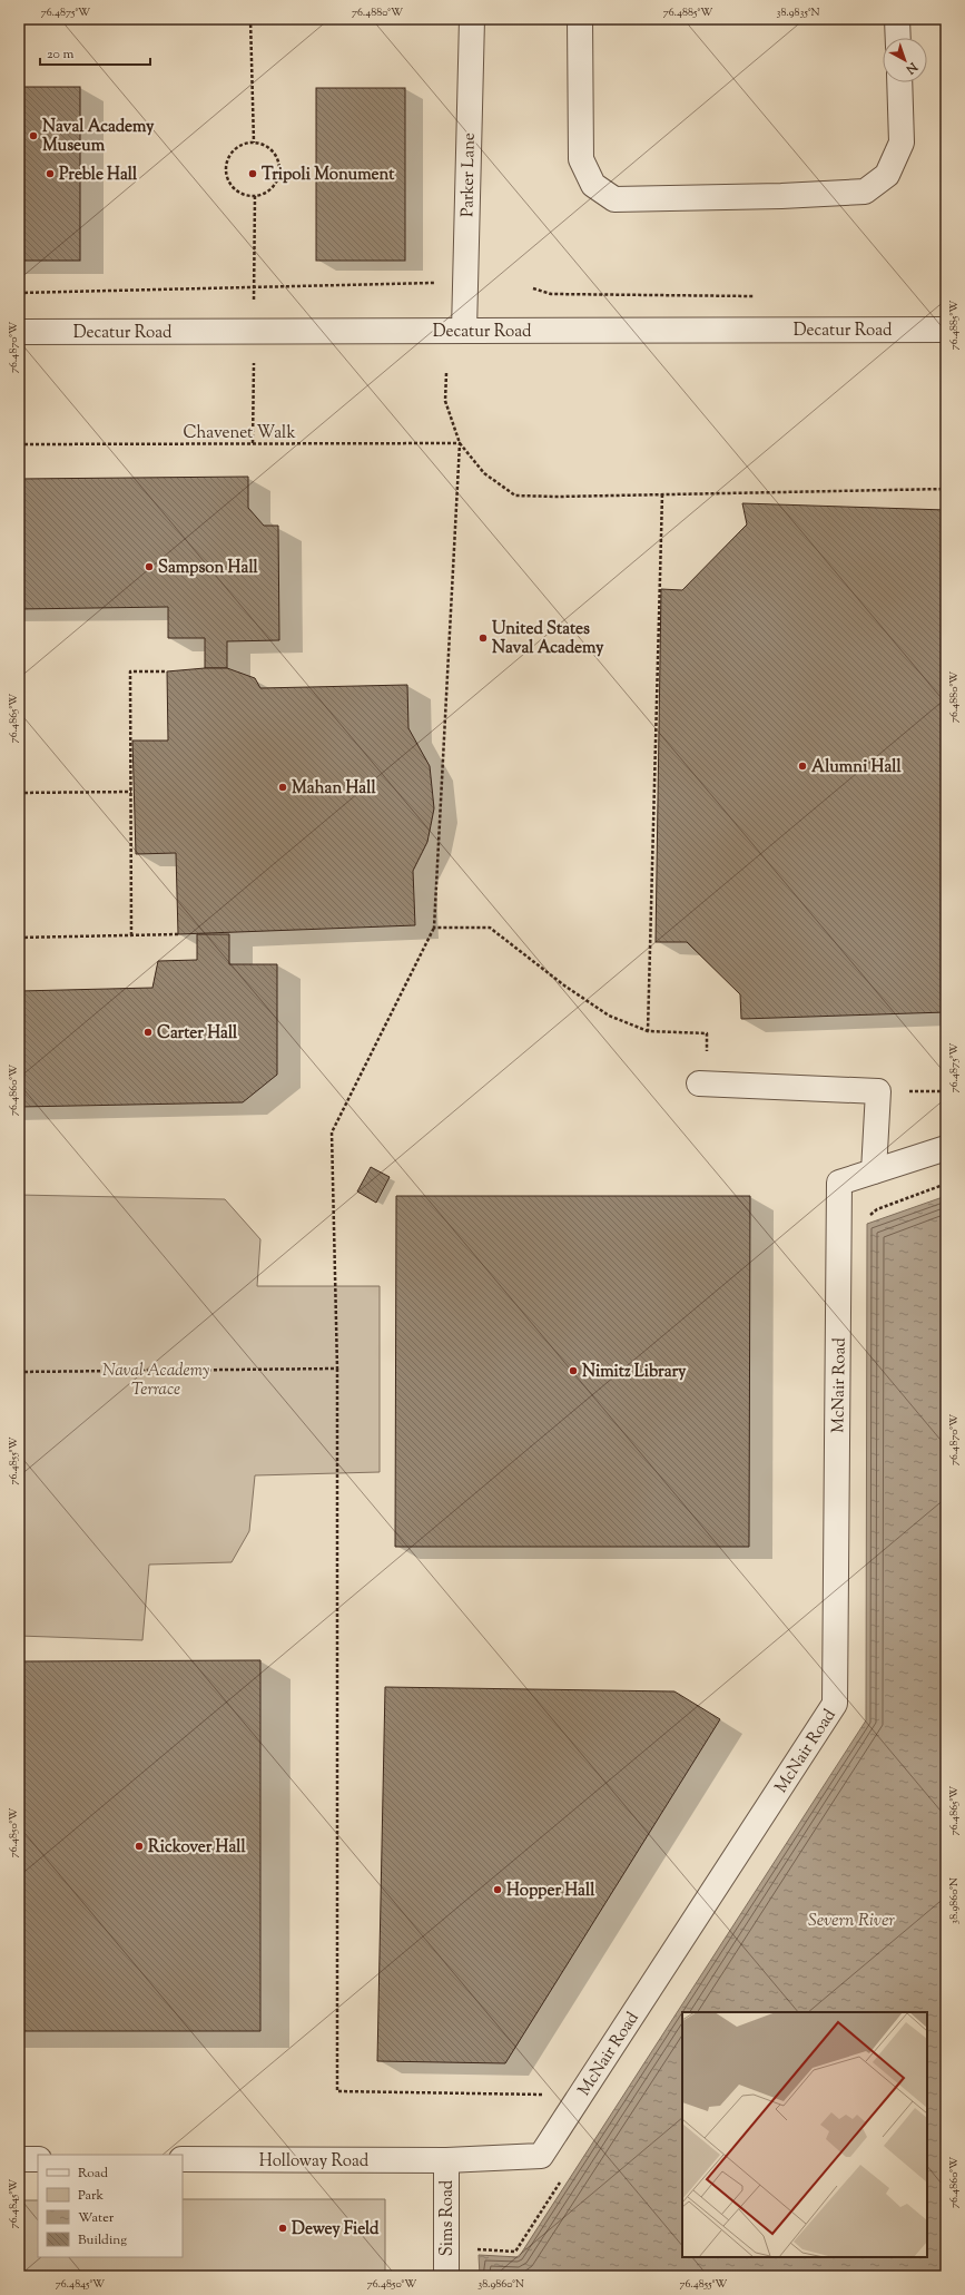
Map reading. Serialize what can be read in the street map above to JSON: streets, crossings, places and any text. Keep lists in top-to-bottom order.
{
  "streets": {
    "street": [
      "Parker Lane",
      "Decatur Road",
      "McNair Road",
      "Holloway Road",
      "Sims Road"
    ],
    "path": ["Chavenet Walk"]
  },
  "crossings": [
    ["Parker Lane", "Decatur Road"],
    ["McNair Road", "Holloway Road"],
    ["McNair Road", "Sims Road"],
    ["Holloway Road", "Sims Road"]
  ],
  "water": ["Severn River"],
  "parks": ["Naval Academy Terrace"],
  "places": [
    "Naval Academy Museum",
    "Preble Hall",
    "Tripoli Monument",
    "Sampson Hall",
    "United States Naval Academy",
    "Alumni Hall",
    "Mahan Hall",
    "Carter Hall",
    "Nimitz Library",
    "Rickover Hall",
    "Hopper Hall",
    "Dewey Field"
  ],
  "legend": [
    "Road",
    "Park",
    "Water",
    "Building"
  ],
  "scale_bar": "20 m",
  "north": "bottom right",
  "coordinates": [
    "76.4875°W",
    "76.4880°W",
    "76.4885°W",
    "38.9835°N",
    "76.4870°W",
    "76.4865°W",
    "76.4860°W",
    "76.4855°W",
    "76.4850°W",
    "38.9860°N",
    "76.4845°W"
  ]
}
